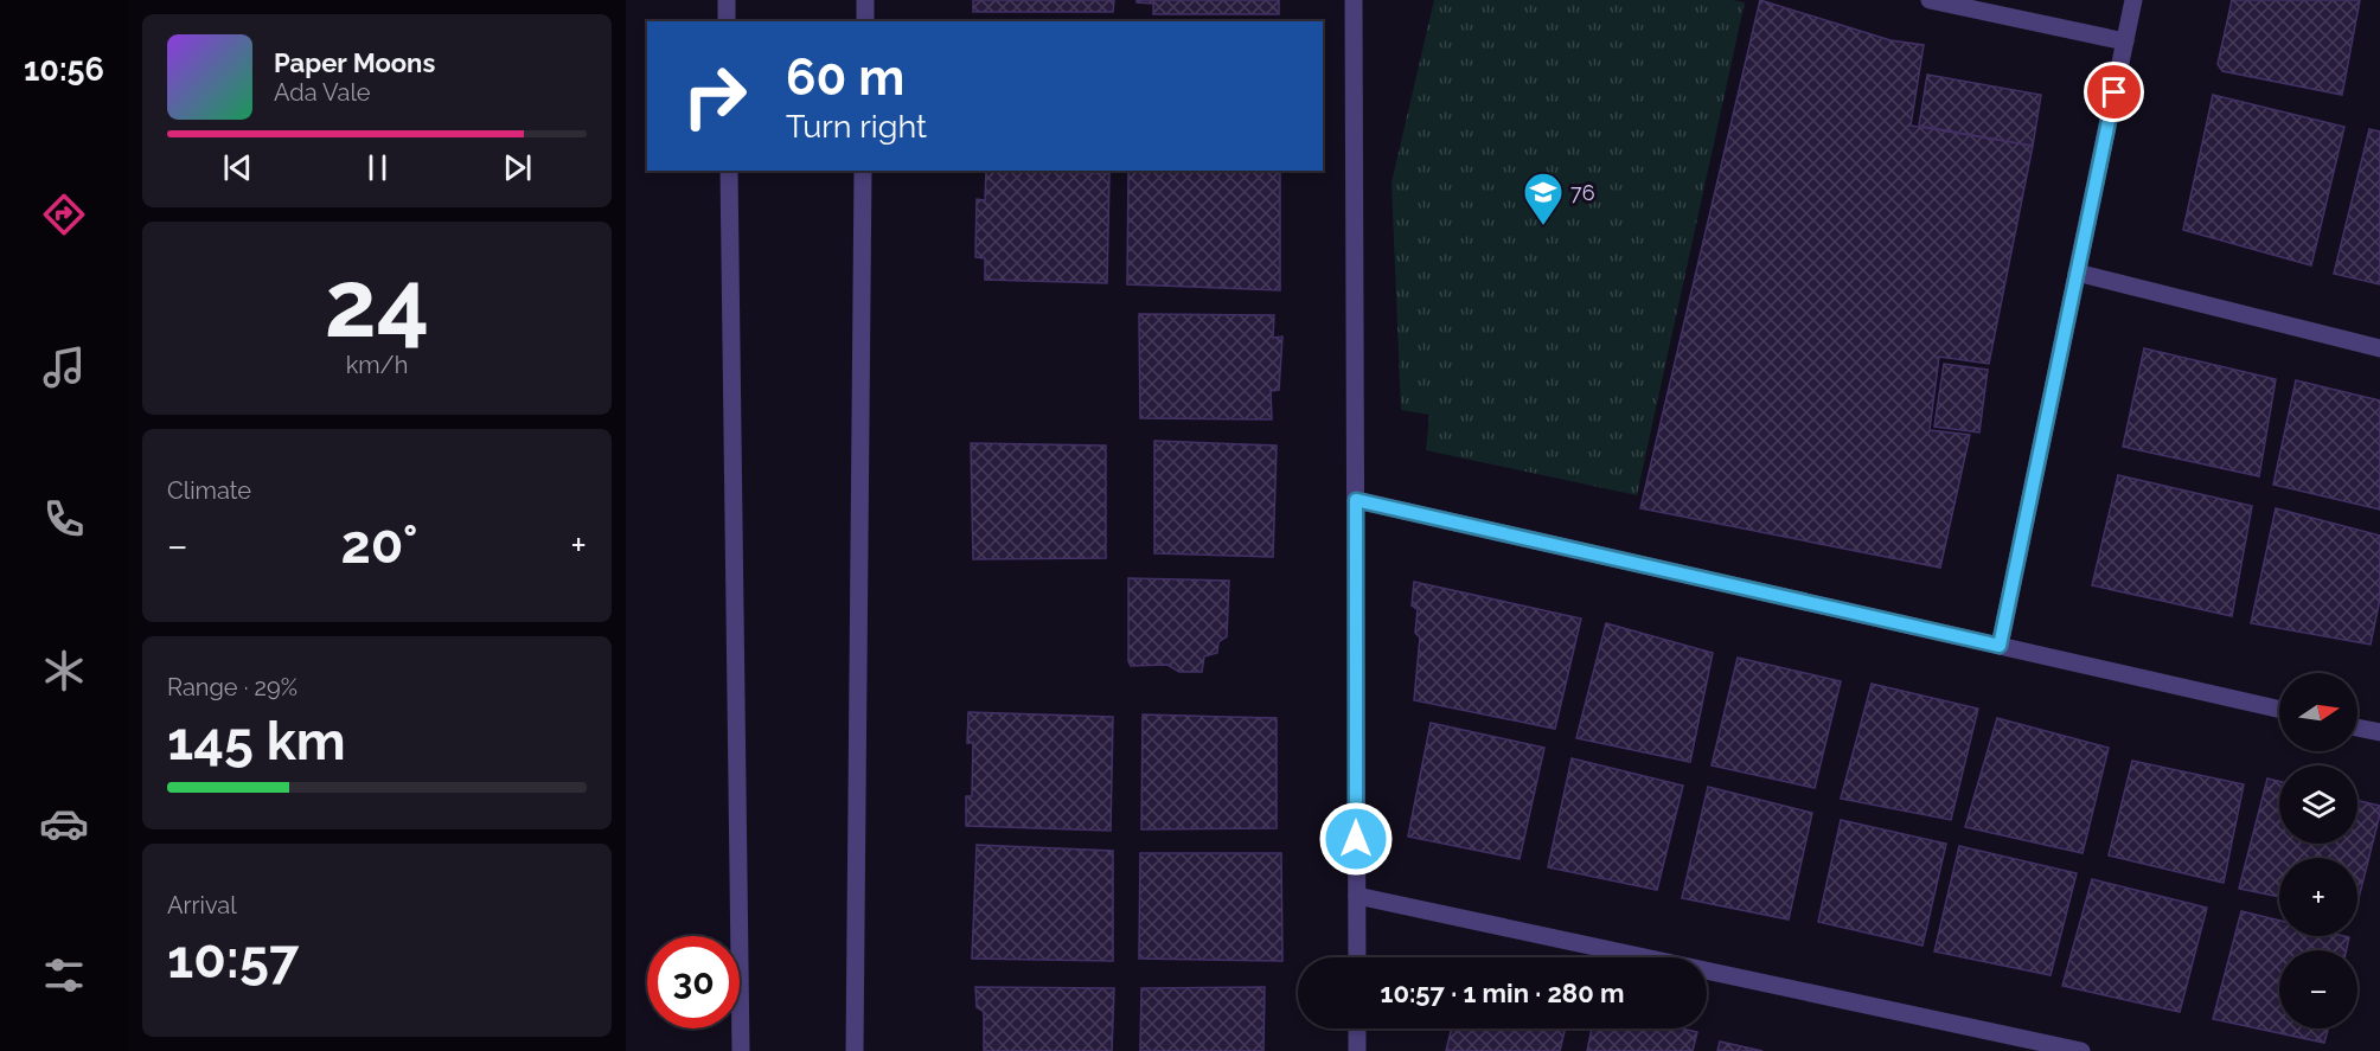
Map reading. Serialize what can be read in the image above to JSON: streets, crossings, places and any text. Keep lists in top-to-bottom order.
{
  "places": {
    "school or university": ["76"]
  },
  "north": "right",
  "page": {
    "tabs": "10:56",
    "turn": ["60 m", "Turn right"],
    "song": ["Paper Moons", "Ada Vale"],
    "tile": [
      ["24", "km/h"],
      "Climate",
      ["Range · 29%", "145 km"],
      ["Arrival", "10:57"]
    ],
    "heat": ["−", "20°", "+"],
    "map_buttons": ["+", "−"],
    "limit": "30",
    "trip": "10:57 · 1 min · 280 m"
  }
}
